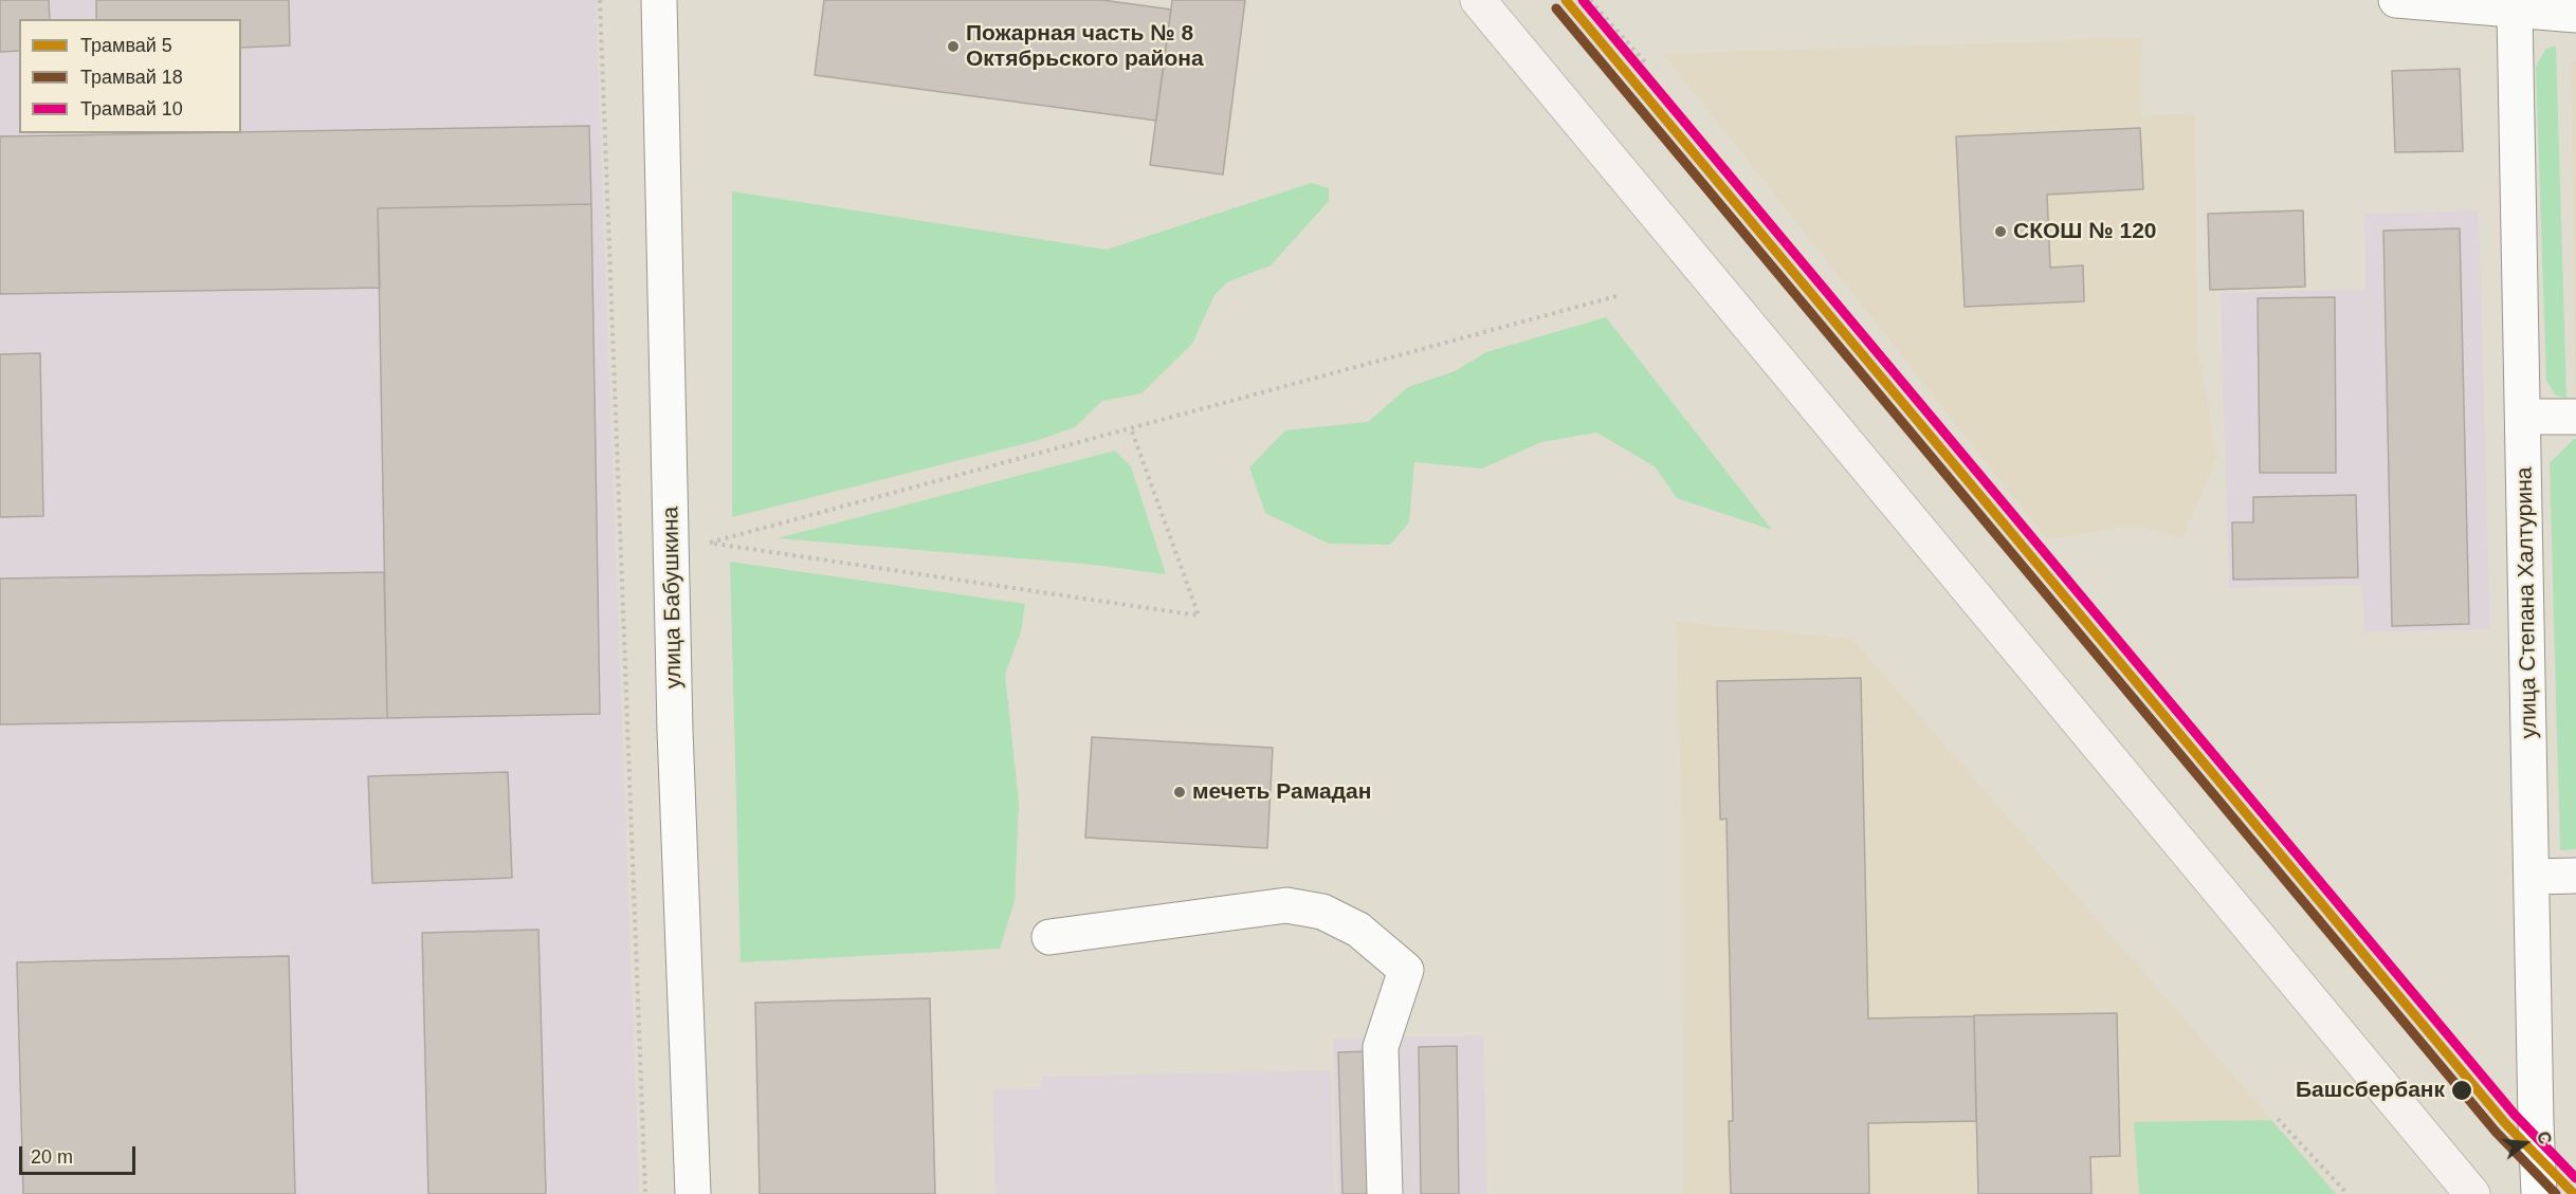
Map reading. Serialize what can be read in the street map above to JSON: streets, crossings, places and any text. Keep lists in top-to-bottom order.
{
  "streets": {
    "street": ["улица Бабушкина", "улица Степана Халтурина"]
  },
  "places": [
    "Пожарная часть № 8 Октябрьского района",
    "СКОШ № 120",
    "мечеть Рамадан",
    "Башсбербанк"
  ],
  "lines": ["tram line 5", "tram line 10", "tram line 18"],
  "legend": ["Трамвай 5", "Трамвай 18", "Трамвай 10"],
  "scale_bar": "20 m",
  "north": "right"
}
